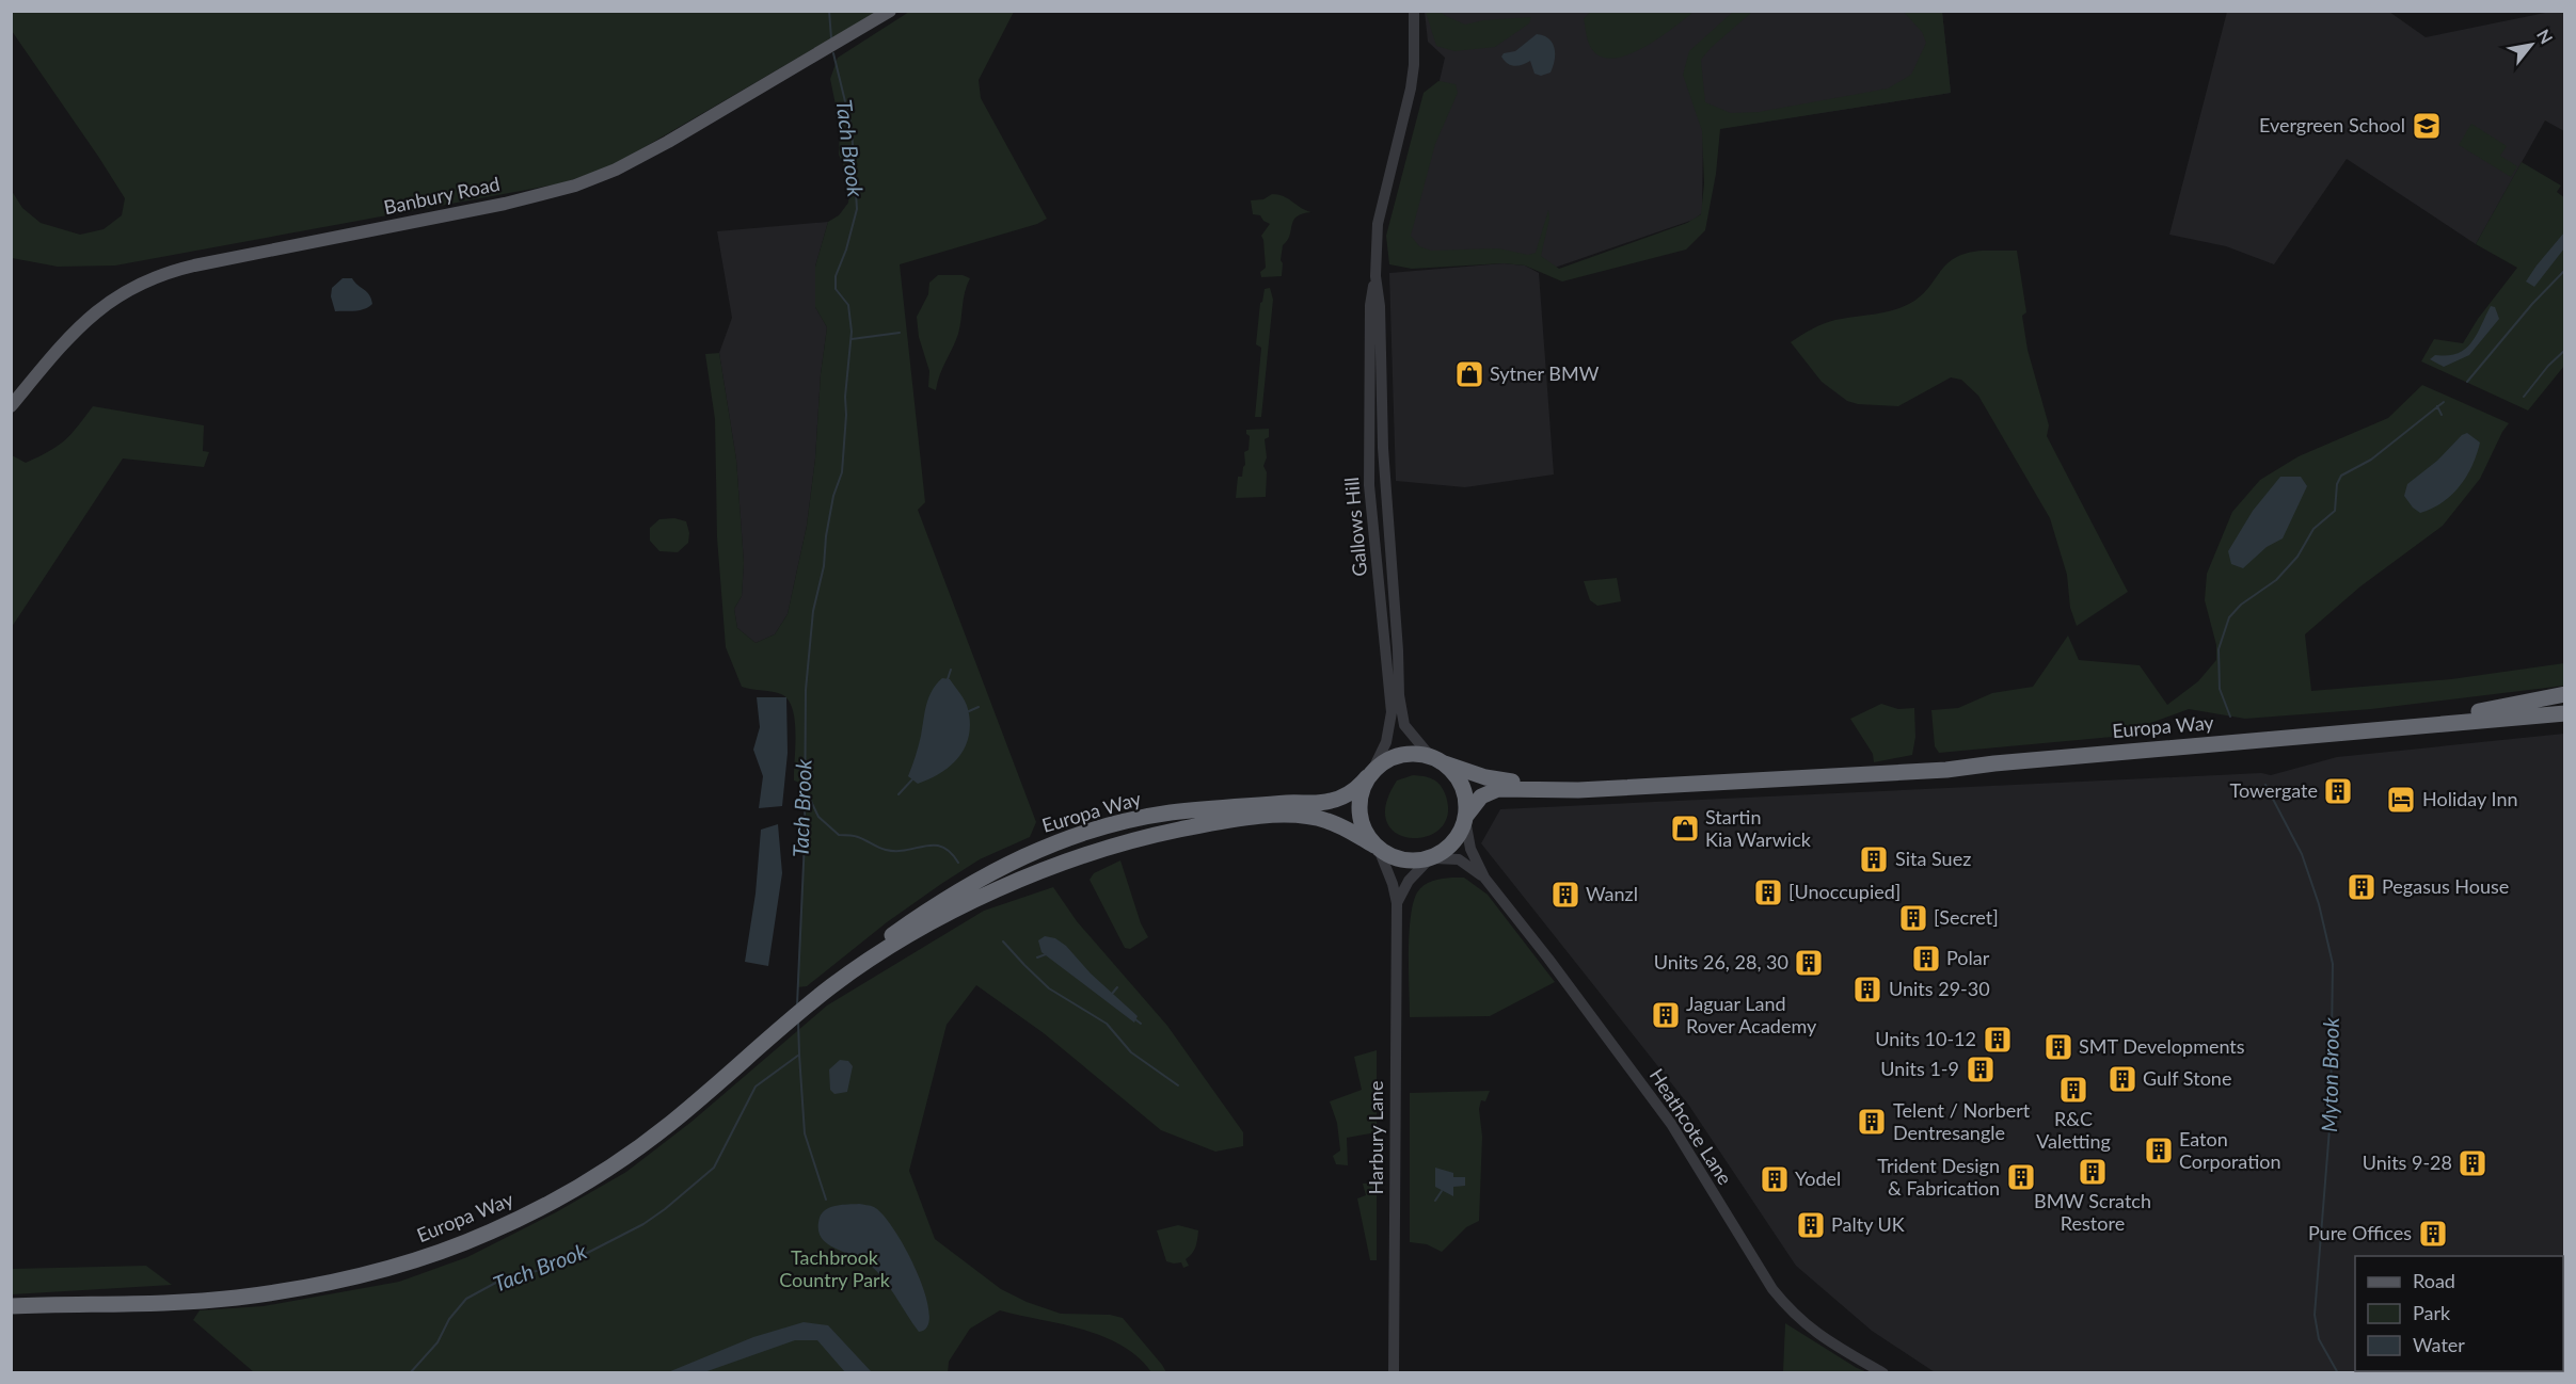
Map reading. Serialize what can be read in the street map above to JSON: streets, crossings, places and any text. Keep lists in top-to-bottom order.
{
  "streets": {
    "highway": ["Europa Way"],
    "main road": ["Banbury Road"],
    "street": ["Gallows Hill", "Heathcote Lane", "Harbury Lane"]
  },
  "crossings": [
    ["Gallows Hill", "Europa Way"],
    ["Gallows Hill", "Heathcote Lane"],
    ["Gallows Hill", "Harbury Lane"],
    ["Europa Way", "Heathcote Lane"],
    ["Europa Way", "Harbury Lane"],
    ["Heathcote Lane", "Harbury Lane"]
  ],
  "water": ["Tach Brook", "Myton Brook"],
  "parks": ["Tachbrook Country Park"],
  "places": {
    "school or university": ["Evergreen School"],
    "shop": ["Sytner BMW", "Startin Kia Warwick"],
    "building": [
      "Towergate",
      "Sita Suez",
      "Pegasus House",
      "[Unoccupied]",
      "Wanzl",
      "[Secret]",
      "Polar",
      "Units 26, 28, 30",
      "Units 29-30",
      "Jaguar Land Rover Academy",
      "Units 10-12",
      "SMT Developments",
      "Units 1-9",
      "Gulf Stone",
      "R&C Valetting",
      "Telent / Norbert Dentresangle",
      "Eaton Corporation",
      "Units 9-28",
      "BMW Scratch Restore",
      "Trident Design & Fabrication",
      "Yodel",
      "Palty UK",
      "Pure Offices"
    ],
    "hotel": ["Holiday Inn"]
  },
  "legend": ["Road", "Park", "Water"],
  "north": "top right"
}
